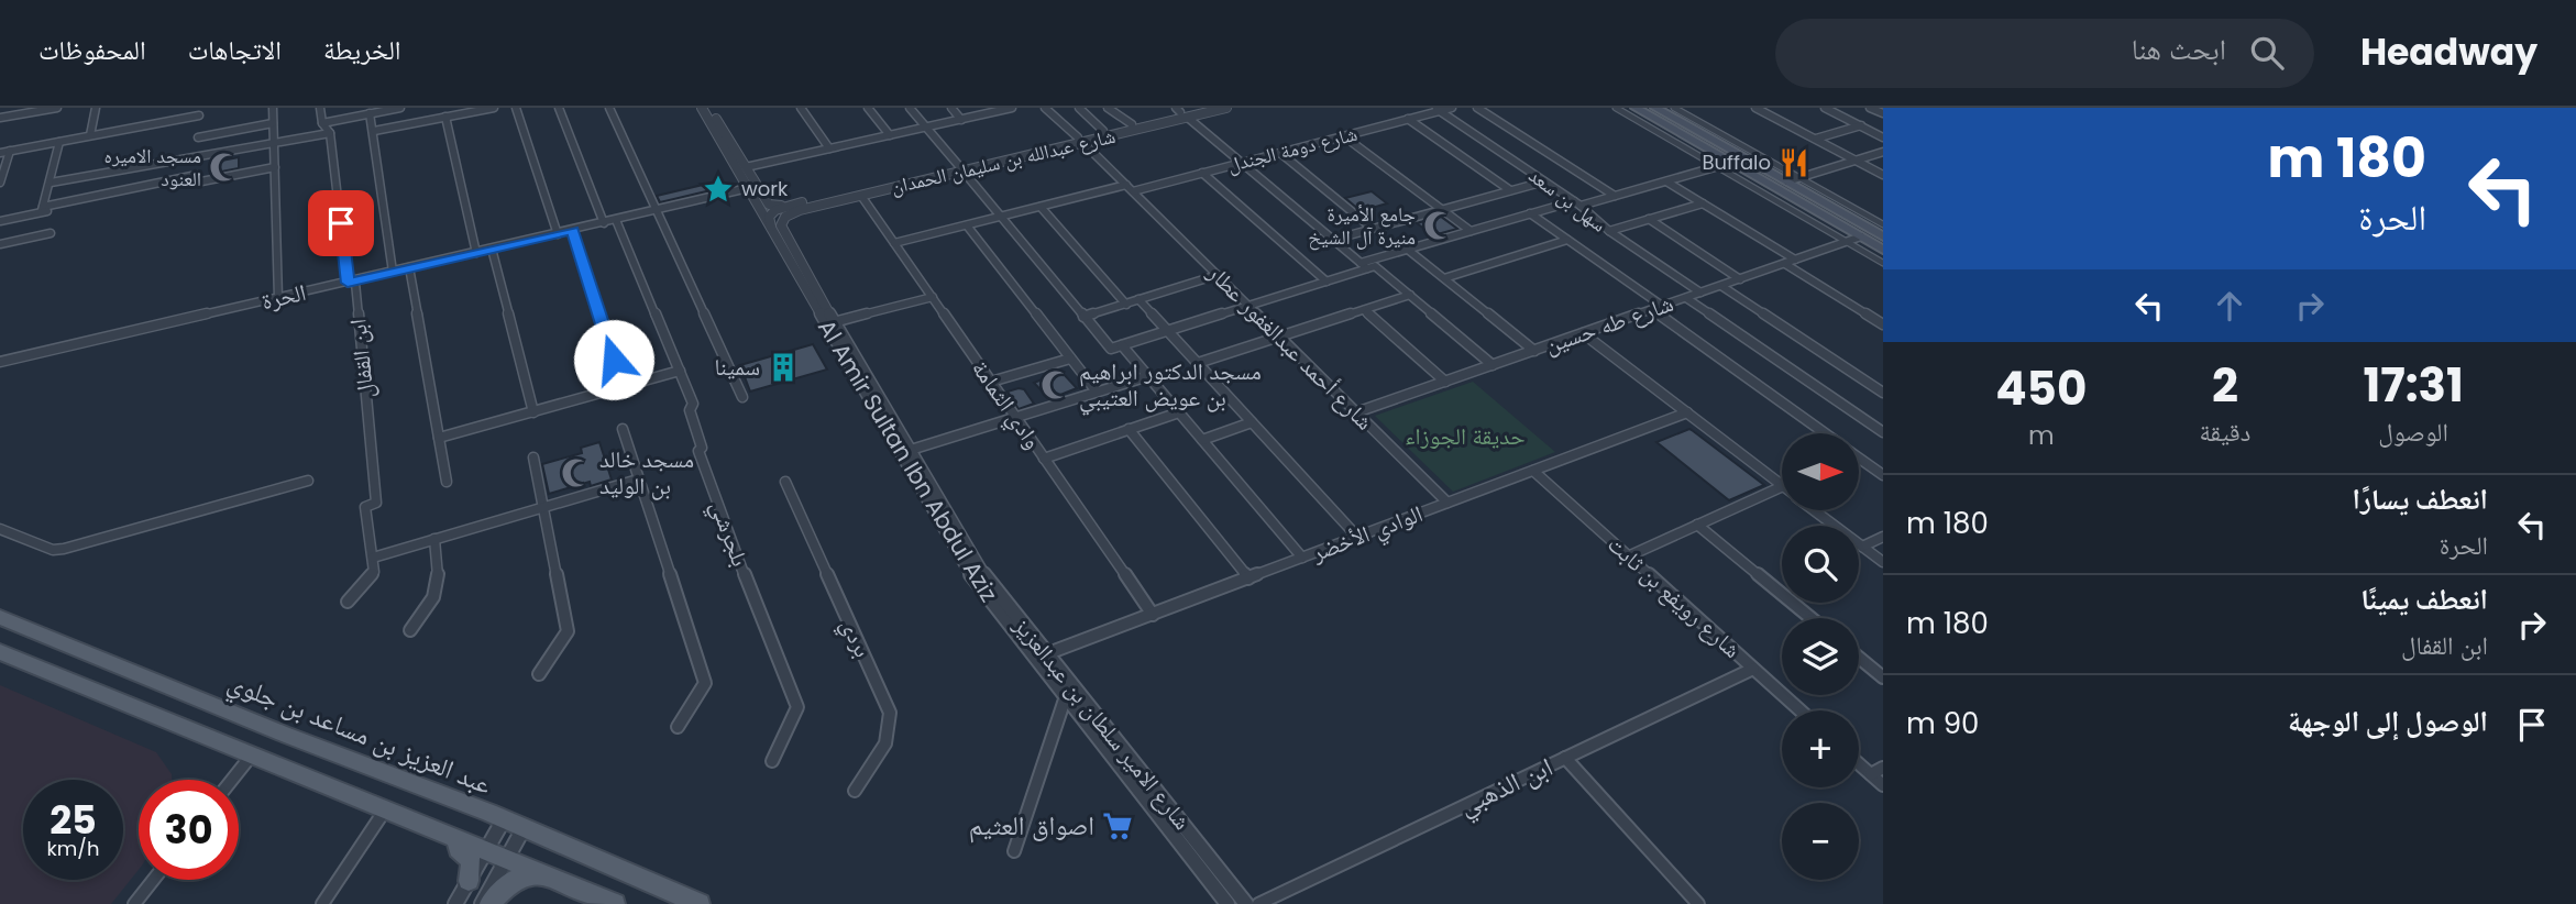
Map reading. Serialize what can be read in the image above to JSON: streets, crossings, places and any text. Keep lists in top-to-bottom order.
{
  "streets": {
    "main road": ["عبد العزيز بن مساعد بن جلوي"],
    "street": [
      "شارع دومة الجندل",
      "شارع عبدالله بن سليمان الحمدان",
      "سهل بن سعد",
      "الحرة",
      "شارع طه حسين",
      "شارع أحمد عبدالغفور عطار",
      "ابن القفال",
      "وادي الثمامة",
      "Al Amir Sultan Ibn Abdul Aziz",
      "بلجرشي",
      "الوادي الأخضر",
      "شارع رويفع بن ثابت",
      "بردي",
      "شارع الامير سلطان بن عبدالعزيز",
      "ابن الذهبي"
    ]
  },
  "crossings": [
    ["شارع دومة الجندل", "سهل بن سعد"],
    ["شارع دومة الجندل", "شارع أحمد عبدالغفور عطار"],
    ["شارع دومة الجندل", "وادي الثمامة"],
    ["شارع عبدالله بن سليمان الحمدان", "شارع أحمد عبدالغفور عطار"],
    ["شارع عبدالله بن سليمان الحمدان", "وادي الثمامة"],
    ["شارع عبدالله بن سليمان الحمدان", "Al Amir Sultan Ibn Abdul Aziz"],
    ["شارع عبدالله بن سليمان الحمدان", "شارع الامير سلطان بن عبدالعزيز"],
    ["سهل بن سعد", "شارع طه حسين"],
    ["الحرة", "ابن القفال"],
    ["الحرة", "Al Amir Sultan Ibn Abdul Aziz"],
    ["الحرة", "بلجرشي"],
    ["شارع طه حسين", "شارع أحمد عبدالغفور عطار"],
    ["شارع أحمد عبدالغفور عطار", "الوادي الأخضر"],
    ["وادي الثمامة", "الوادي الأخضر"],
    ["Al Amir Sultan Ibn Abdul Aziz", "شارع الامير سلطان بن عبدالعزيز"],
    ["الوادي الأخضر", "شارع رويفع بن ثابت"],
    ["الوادي الأخضر", "شارع الامير سلطان بن عبدالعزيز"],
    ["شارع رويفع بن ثابت", "ابن الذهبي"]
  ],
  "parks": ["حديقة الجوزاء"],
  "places": {
    "restaurant": ["Buffalo"],
    "mosque": [
      "مسجد الاميره العنود",
      "جامع الأميرة منيرة آل الشيخ",
      "مسجد الدكتور ابراهيم بن عويض العتيبي",
      "مسجد خالد بن الوليد"
    ],
    "place": ["work"],
    "building": ["سمينا"],
    "supermarket": ["اصواق العثيم"]
  },
  "north": "right",
  "page": {
    "header": "Headway",
    "search": "ابحث هنا",
    "nav": ["الخريطة", "الاتجاهات", "المحفوظات"],
    "turn": ["180 m", "الحرة"],
    "eta": [
      "17:31",
      "الوصول",
      "2",
      "دقيقة",
      "450",
      "m"
    ],
    "map_buttons": ["+", "−"],
    "list": [
      {
        "name": "انعطف يسارًا",
        "note": "الحرة",
        "value": "180 m"
      },
      {
        "name": "انعطف يمينًا",
        "note": "ابن القفال",
        "value": "180 m"
      },
      {
        "name": "الوصول إلى الوجهة",
        "value": "90 m"
      }
    ],
    "speed": "25 km/h",
    "limit": "30"
  }
}
